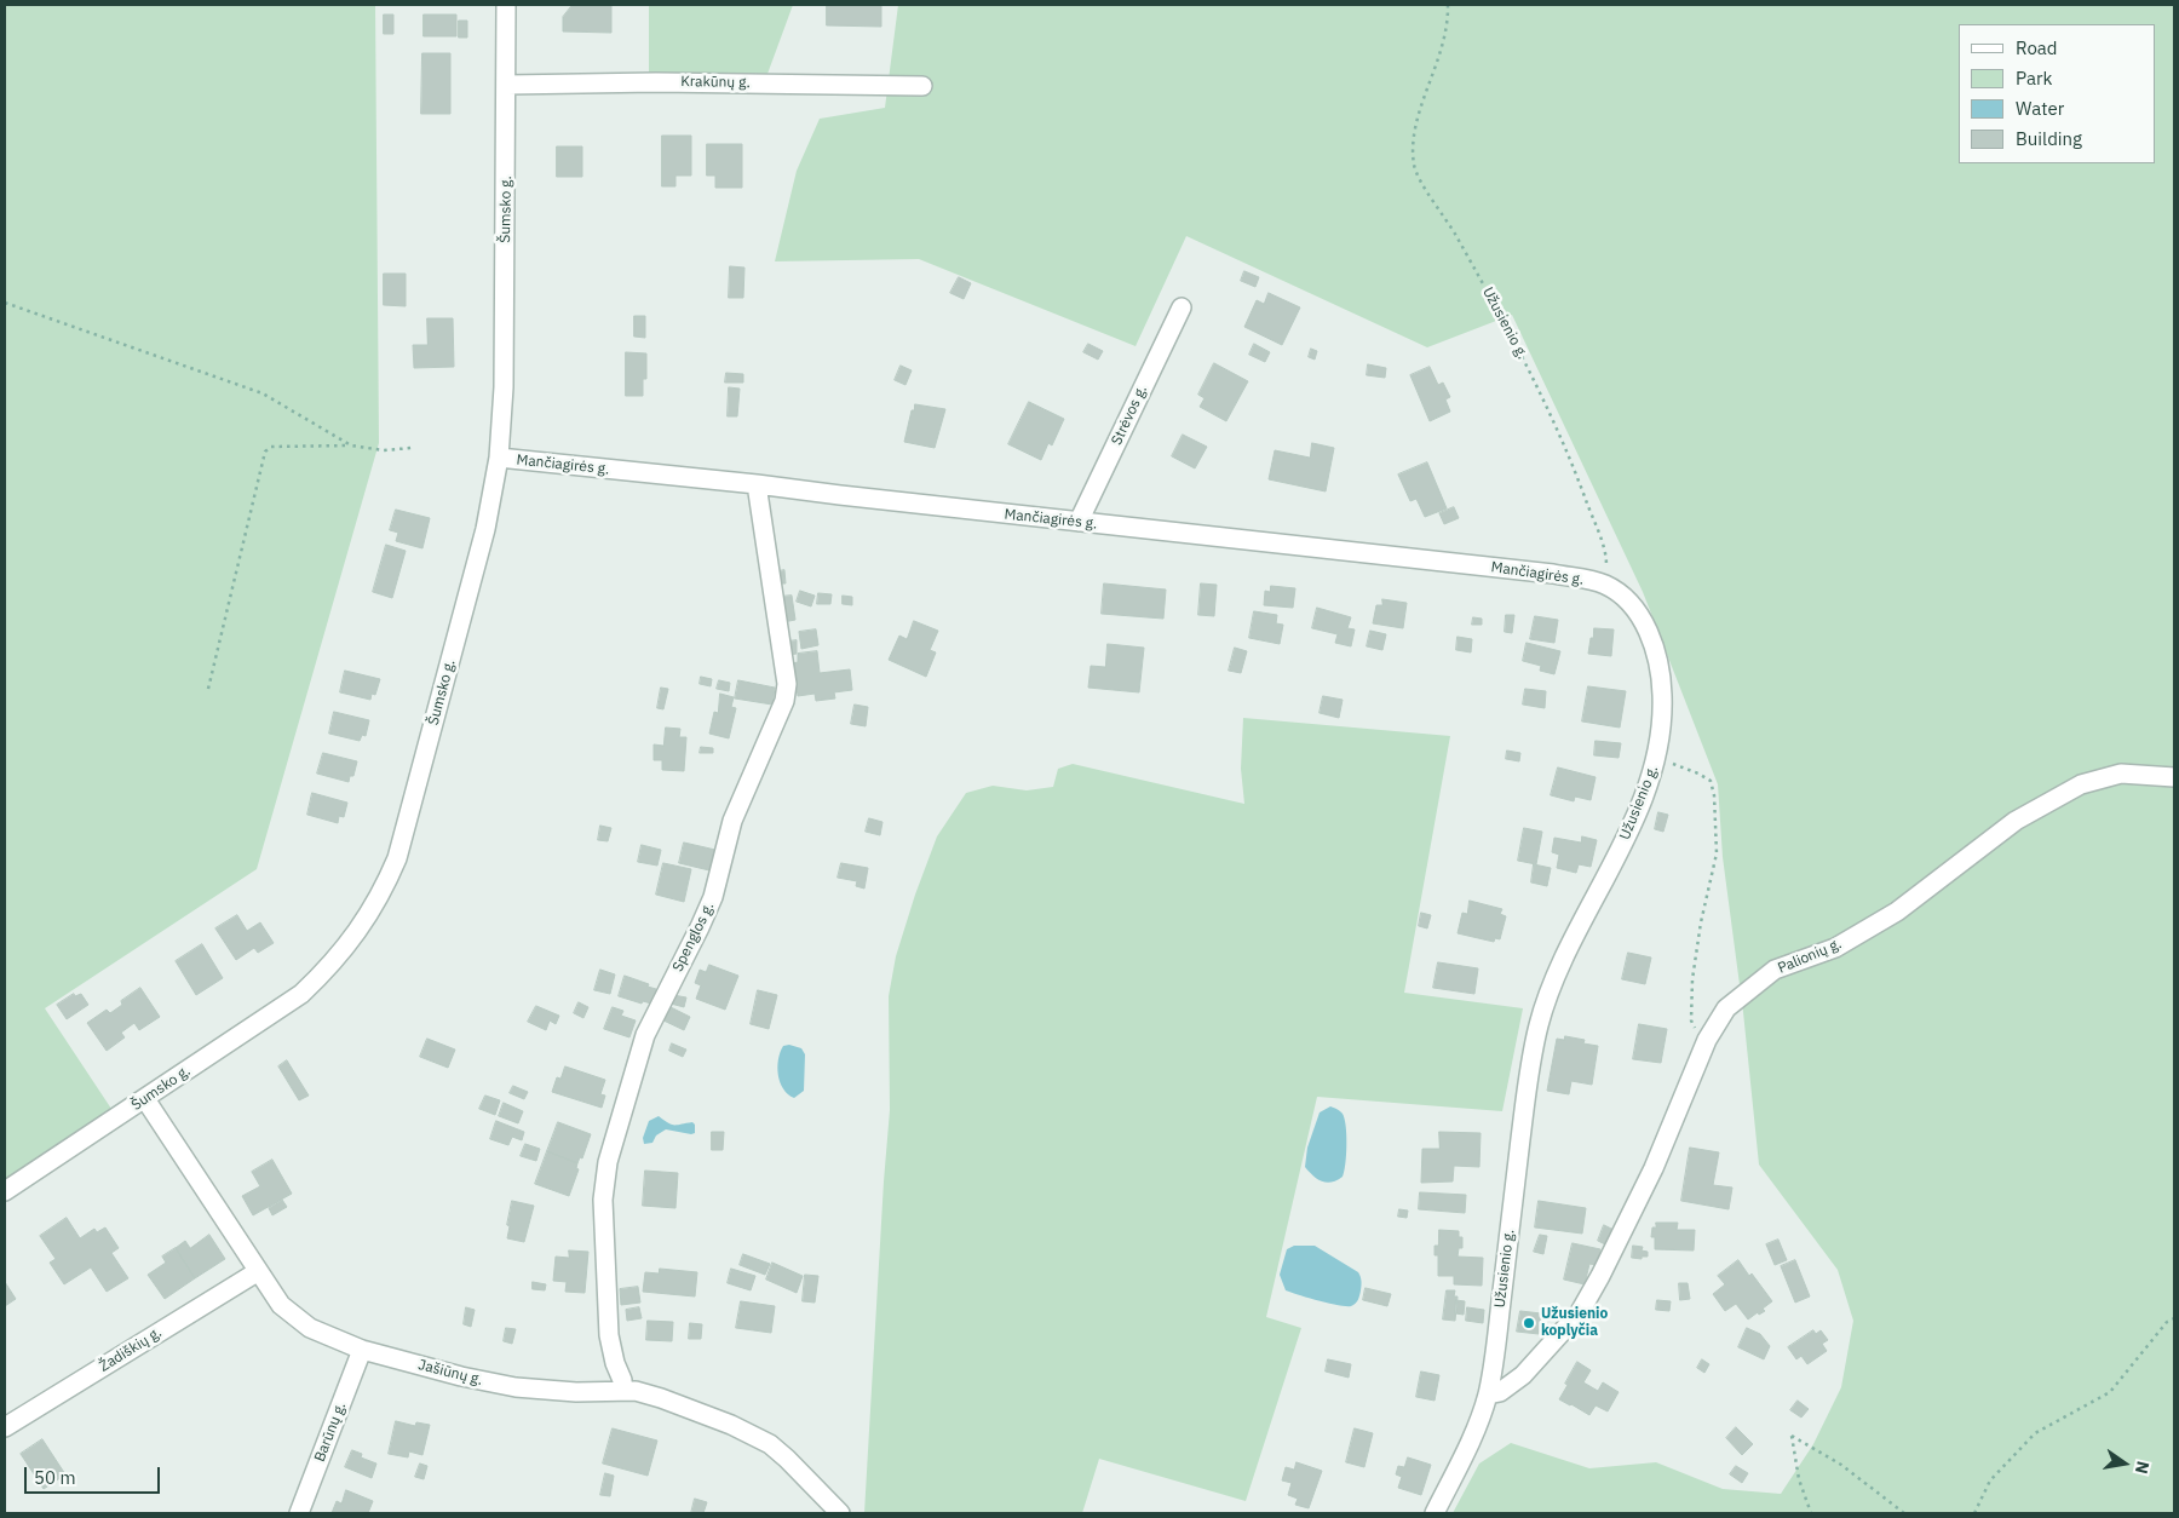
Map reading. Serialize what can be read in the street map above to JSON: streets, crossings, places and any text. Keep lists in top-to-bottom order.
{
  "streets": {
    "street": [
      "Krakūnų g.",
      "Šumsko g.",
      "Užusienio g.",
      "Strėvos g.",
      "Mančiagirės g.",
      "Spenglos g.",
      "Palionių g.",
      "Žadiškių g.",
      "Jašiūnų g.",
      "Barūnų g."
    ]
  },
  "crossings": [
    ["Krakūnų g.", "Šumsko g."],
    ["Šumsko g.", "Mančiagirės g."],
    ["Šumsko g.", "Jašiūnų g."],
    ["Užusienio g.", "Mančiagirės g."],
    ["Užusienio g.", "Palionių g."],
    ["Strėvos g.", "Mančiagirės g."],
    ["Mančiagirės g.", "Spenglos g."],
    ["Spenglos g.", "Jašiūnų g."],
    ["Žadiškių g.", "Jašiūnų g."],
    ["Jašiūnų g.", "Barūnų g."]
  ],
  "places": ["Užusienio koplyčia"],
  "legend": [
    "Road",
    "Park",
    "Water",
    "Building"
  ],
  "scale_bar": "50 m",
  "north": "right"
}
